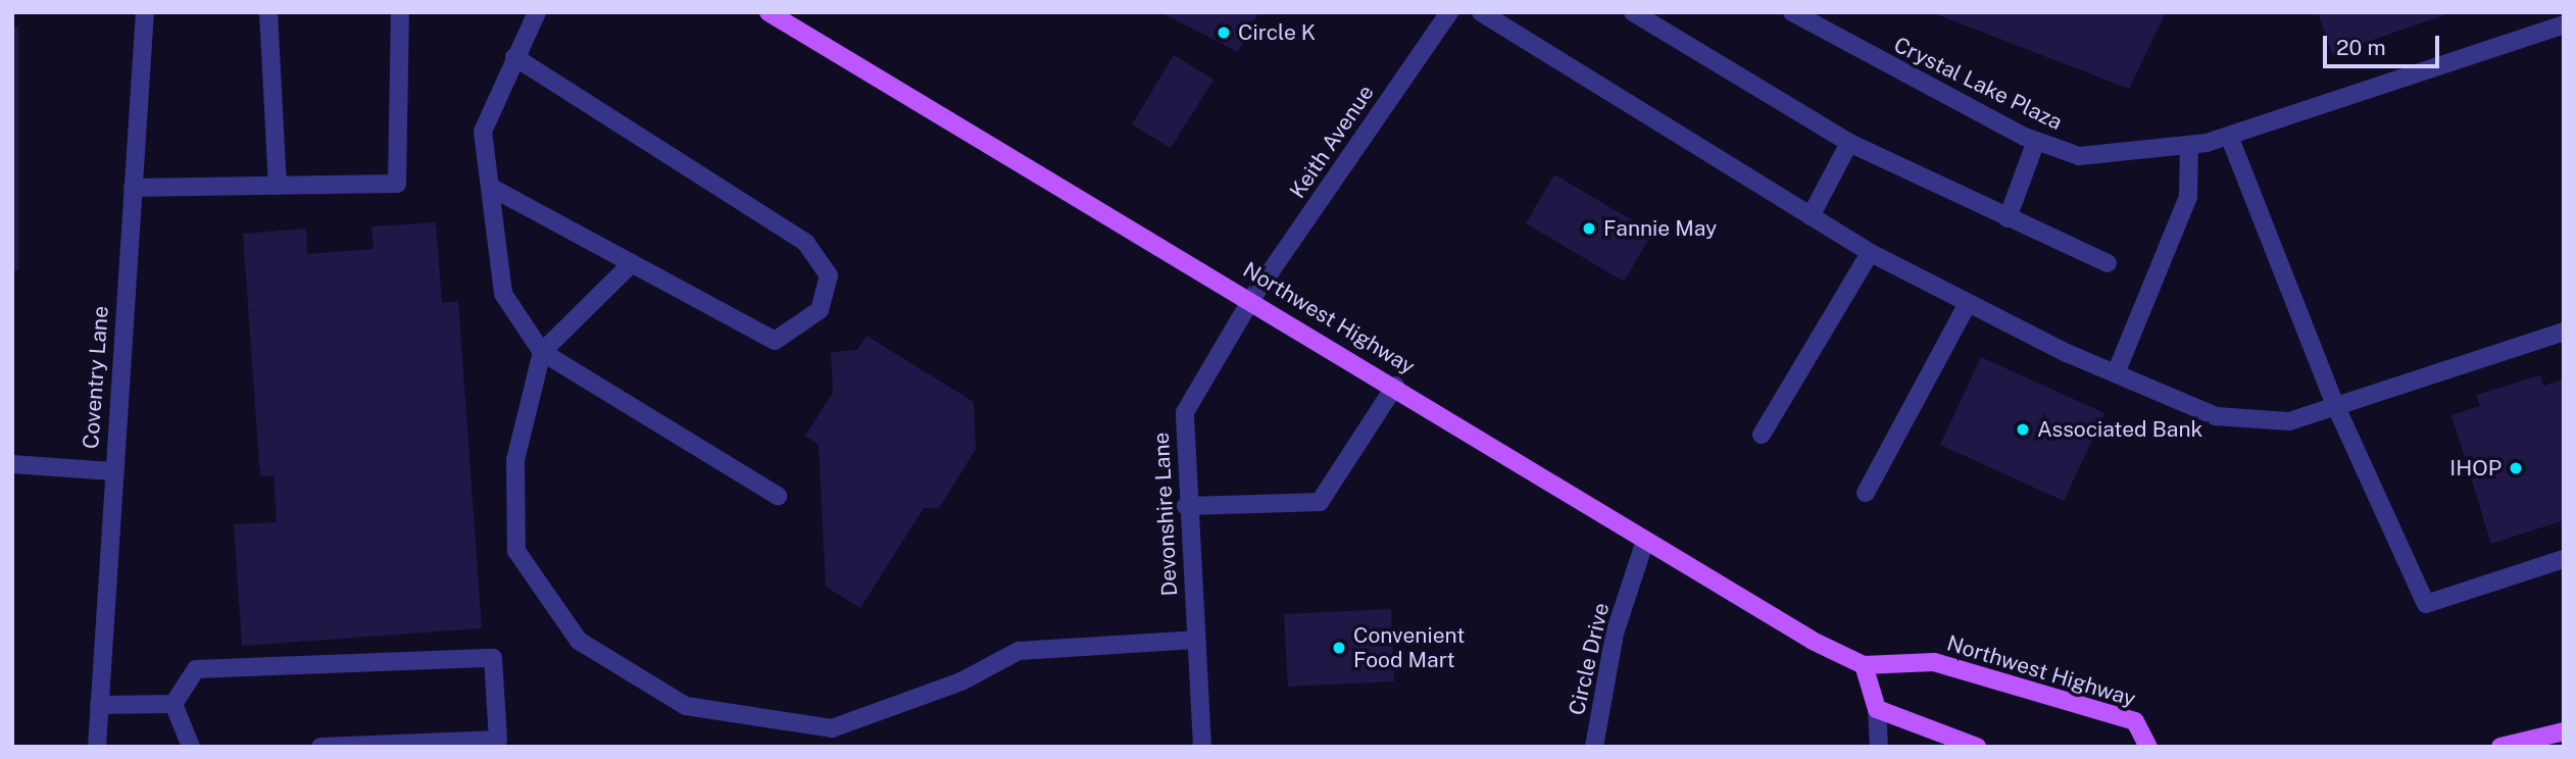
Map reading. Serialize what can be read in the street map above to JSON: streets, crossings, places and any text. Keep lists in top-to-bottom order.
{
  "streets": {
    "main road": ["Northwest Highway"],
    "street": [
      "Crystal Lake Plaza",
      "Keith Avenue",
      "Coventry Lane",
      "Devonshire Lane",
      "Circle Drive"
    ]
  },
  "crossings": [
    ["Keith Avenue", "Northwest Highway"],
    ["Keith Avenue", "Devonshire Lane"],
    ["Northwest Highway", "Devonshire Lane"],
    ["Northwest Highway", "Circle Drive"]
  ],
  "places": [
    "Circle K",
    "Fannie May",
    "Associated Bank",
    "IHOP",
    "Convenient Food Mart"
  ],
  "scale_bar": "20 m"
}
